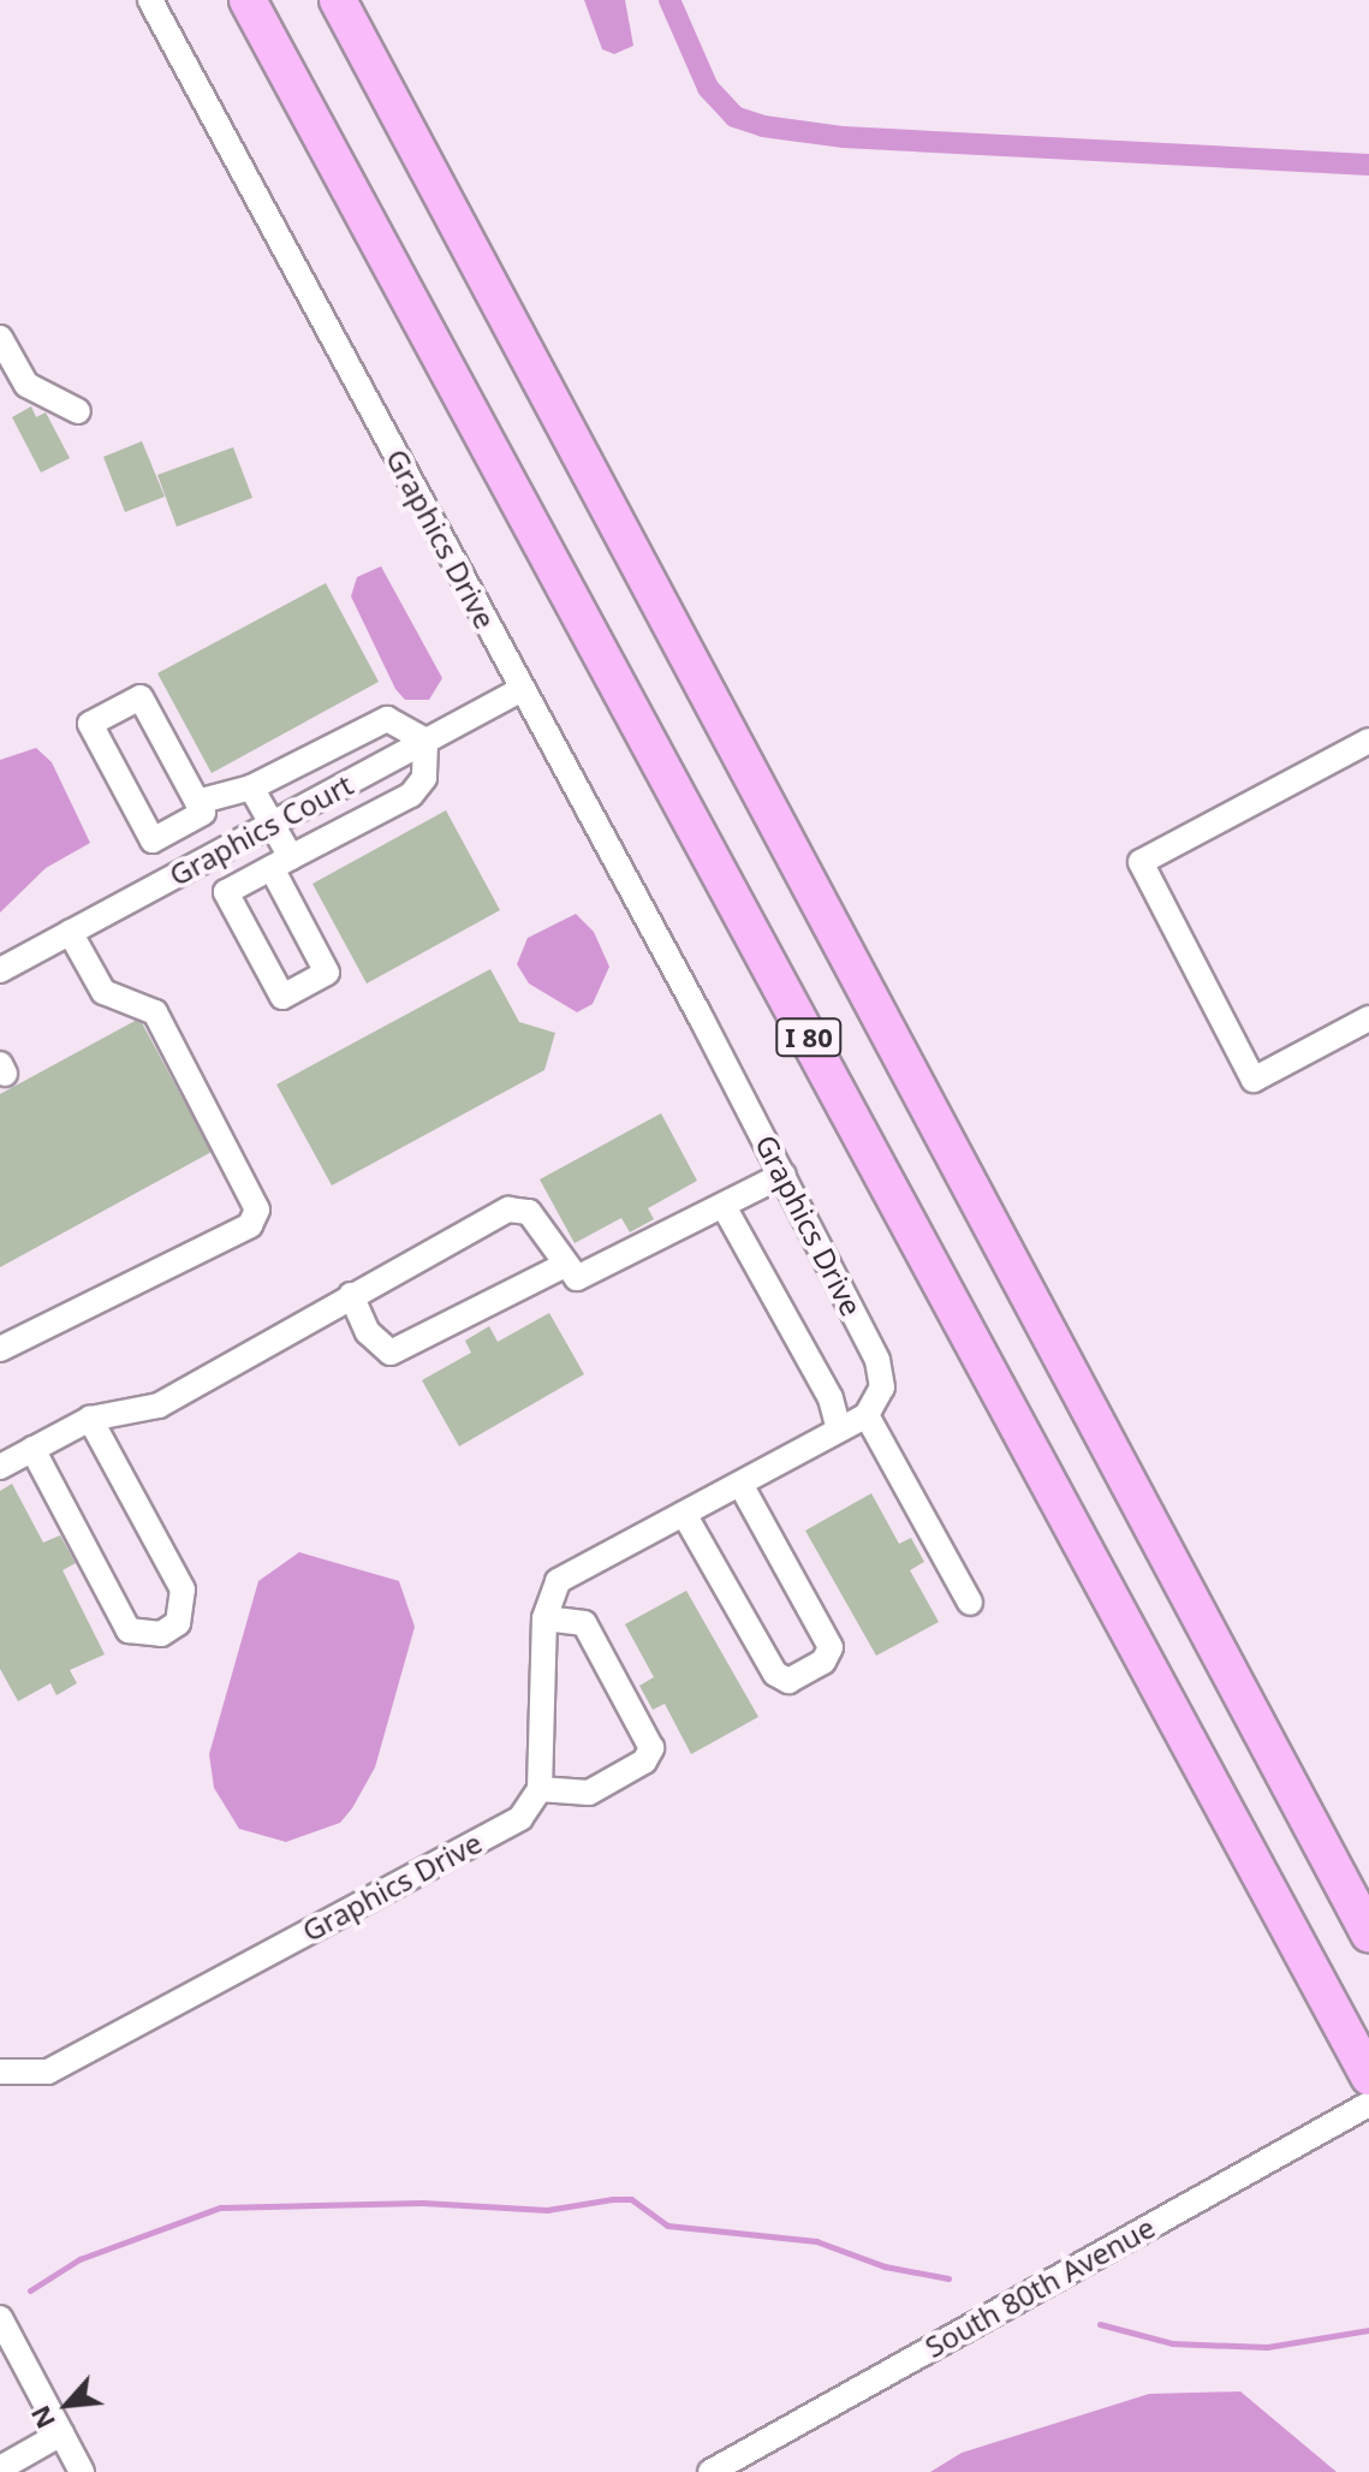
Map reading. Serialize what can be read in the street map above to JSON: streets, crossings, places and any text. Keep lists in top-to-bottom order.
{
  "streets": {
    "highway": ["I 80"],
    "street": ["Graphics Drive", "Graphics Court", "South 80th Avenue"]
  },
  "crossings": [
    ["Graphics Drive", "Graphics Court"]
  ],
  "north": "bottom left"
}
